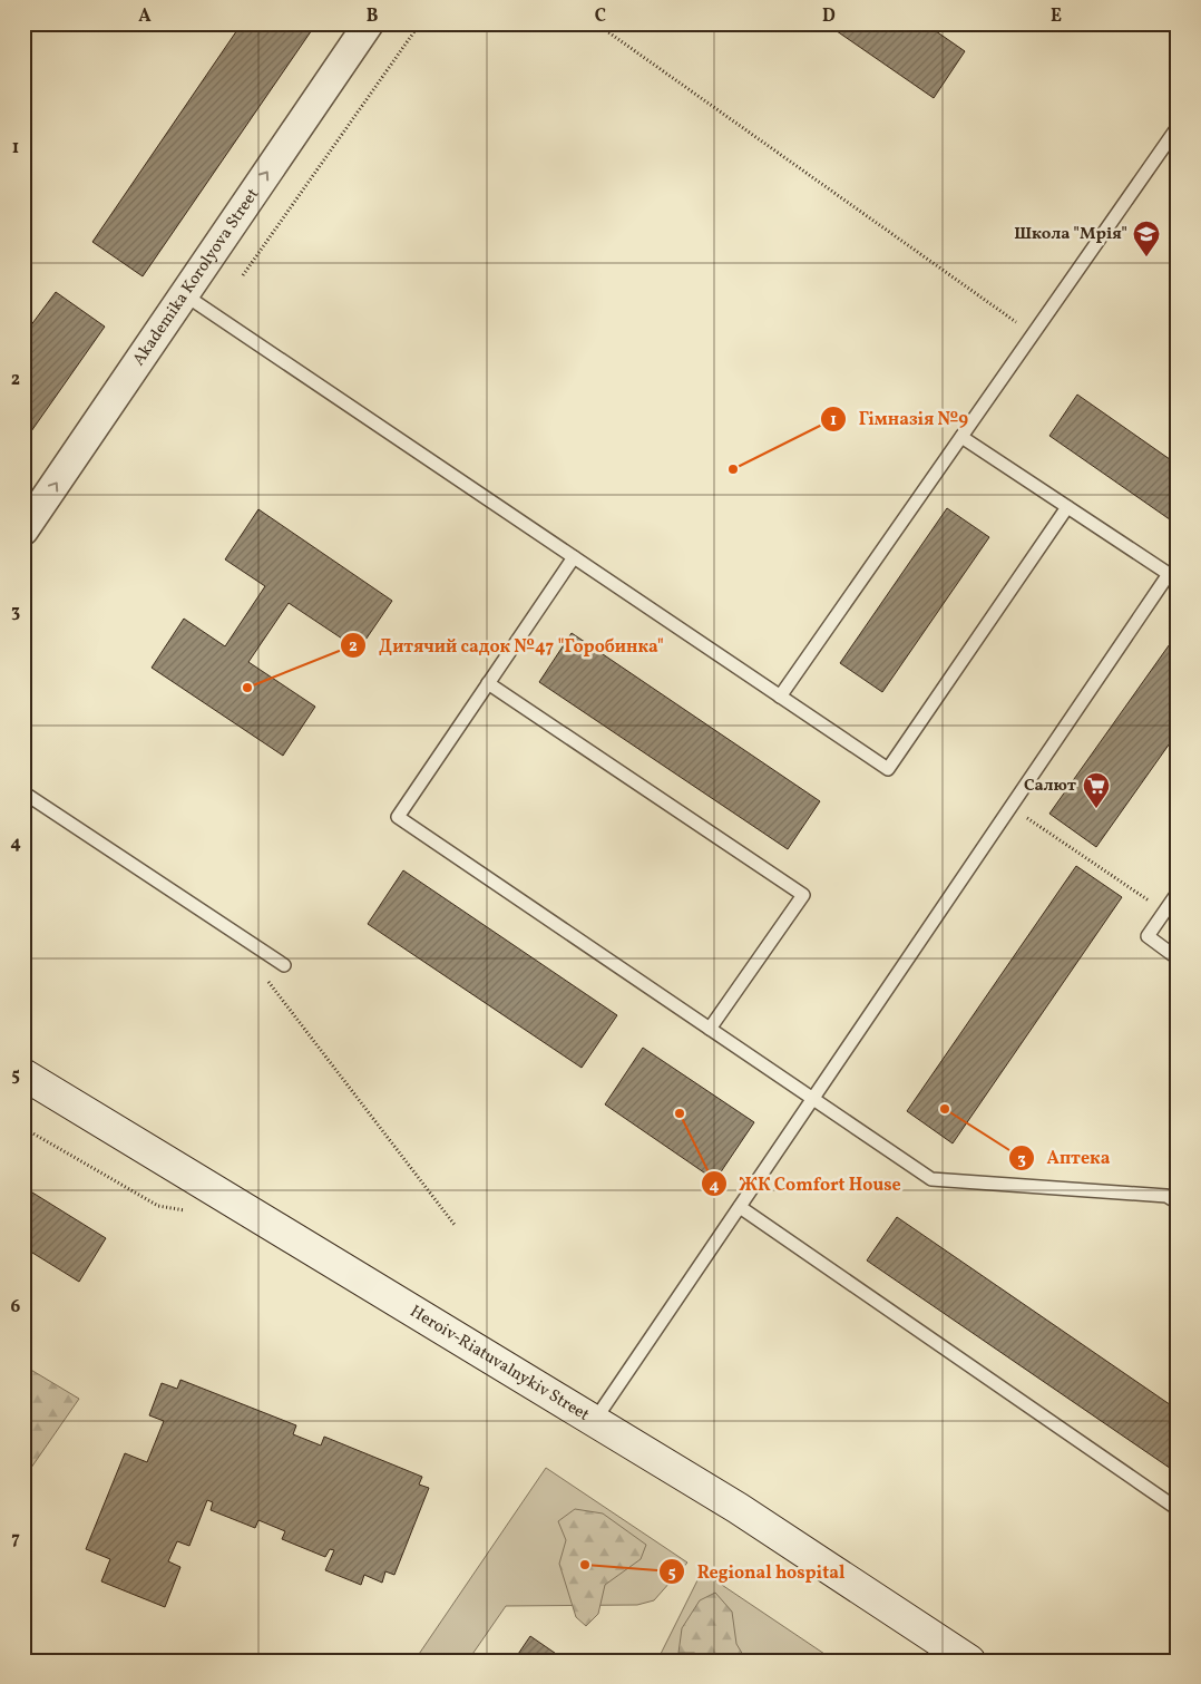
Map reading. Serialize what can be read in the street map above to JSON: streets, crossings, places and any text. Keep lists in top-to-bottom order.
{
  "streets": {
    "main road": ["Heroiv-Riatuvalnykiv Street"],
    "street": ["Akademika Korolyova Street"]
  },
  "one_way": ["Akademika Korolyova Street"],
  "places": {
    "school or university": ["Школа \"Мрія\""],
    "other": [
      "Гімназія №9",
      "Дитячий садок №47 \"Горобинка\"",
      "Аптека",
      "ЖК Comfort House",
      "Regional hospital"
    ],
    "supermarket": ["Салют"]
  },
  "grid": {
    "columns": [
      "A",
      "B",
      "C",
      "D",
      "E"
    ],
    "rows": [
      "1",
      "2",
      "3",
      "4",
      "5",
      "6",
      "7"
    ]
  }
}
